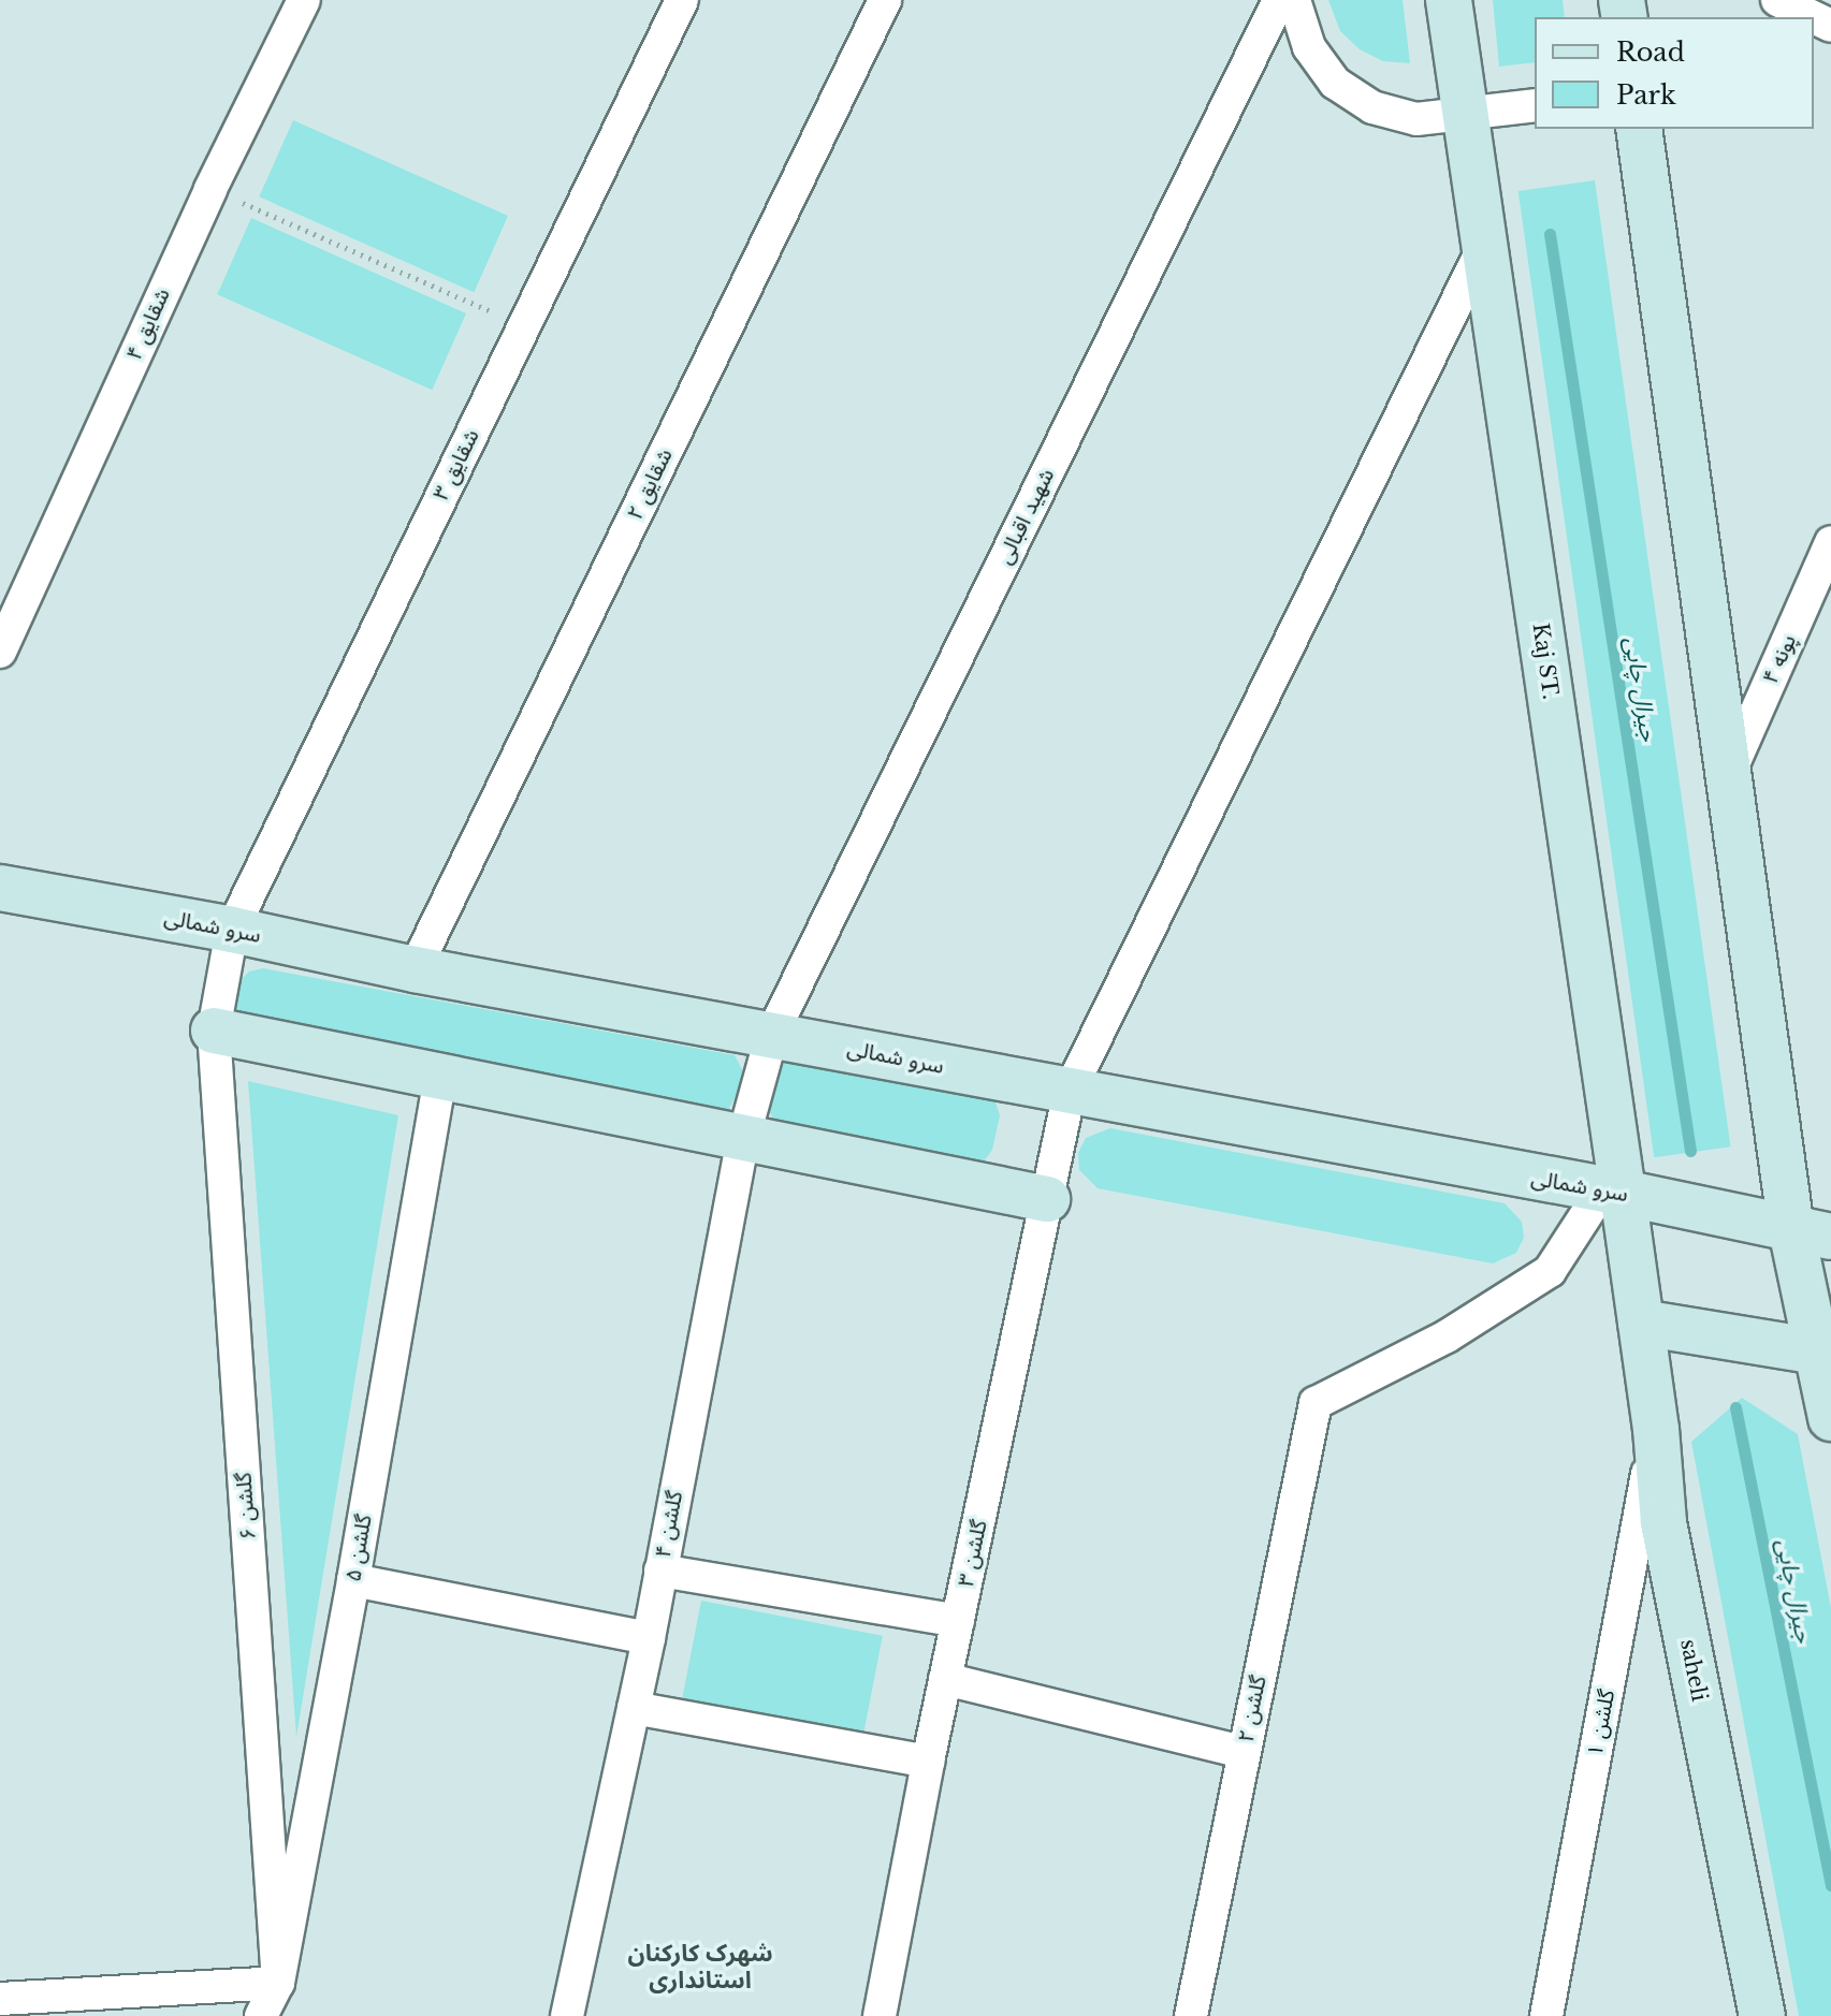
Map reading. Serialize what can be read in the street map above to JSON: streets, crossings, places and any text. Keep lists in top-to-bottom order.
{
  "streets": {
    "main road": ["Kaj ST.", "سرو شمالی", "saheli"],
    "street": [
      "شقایق ۴",
      "شقایق ۳",
      "شقایق ۲",
      "شهید اقبالی",
      "پونه ۴",
      "گلشن ۶",
      "گلشن ۴",
      "گلشن ۵",
      "گلشن ۳",
      "گلشن ۲",
      "گلشن ۱"
    ]
  },
  "crossings": [
    ["شقایق ۳", "سرو شمالی"],
    ["شقایق ۳", "گلشن ۶"],
    ["شقایق ۲", "سرو شمالی"],
    ["شهید اقبالی", "سرو شمالی"],
    ["شهید اقبالی", "گلشن ۴"],
    ["Kaj ST.", "سرو شمالی"],
    ["Kaj ST.", "گلشن ۳"],
    ["Kaj ST.", "saheli"],
    ["Kaj ST.", "گلشن ۲"],
    ["سرو شمالی", "گلشن ۴"],
    ["سرو شمالی", "گلشن ۳"],
    ["سرو شمالی", "گلشن ۲"],
    ["گلشن ۶", "گلشن ۵"],
    ["saheli", "گلشن ۱"]
  ],
  "districts": ["شهرک کارکنان استانداری"],
  "water": ["جیرال چایی"],
  "legend": ["Road", "Park"]
}
